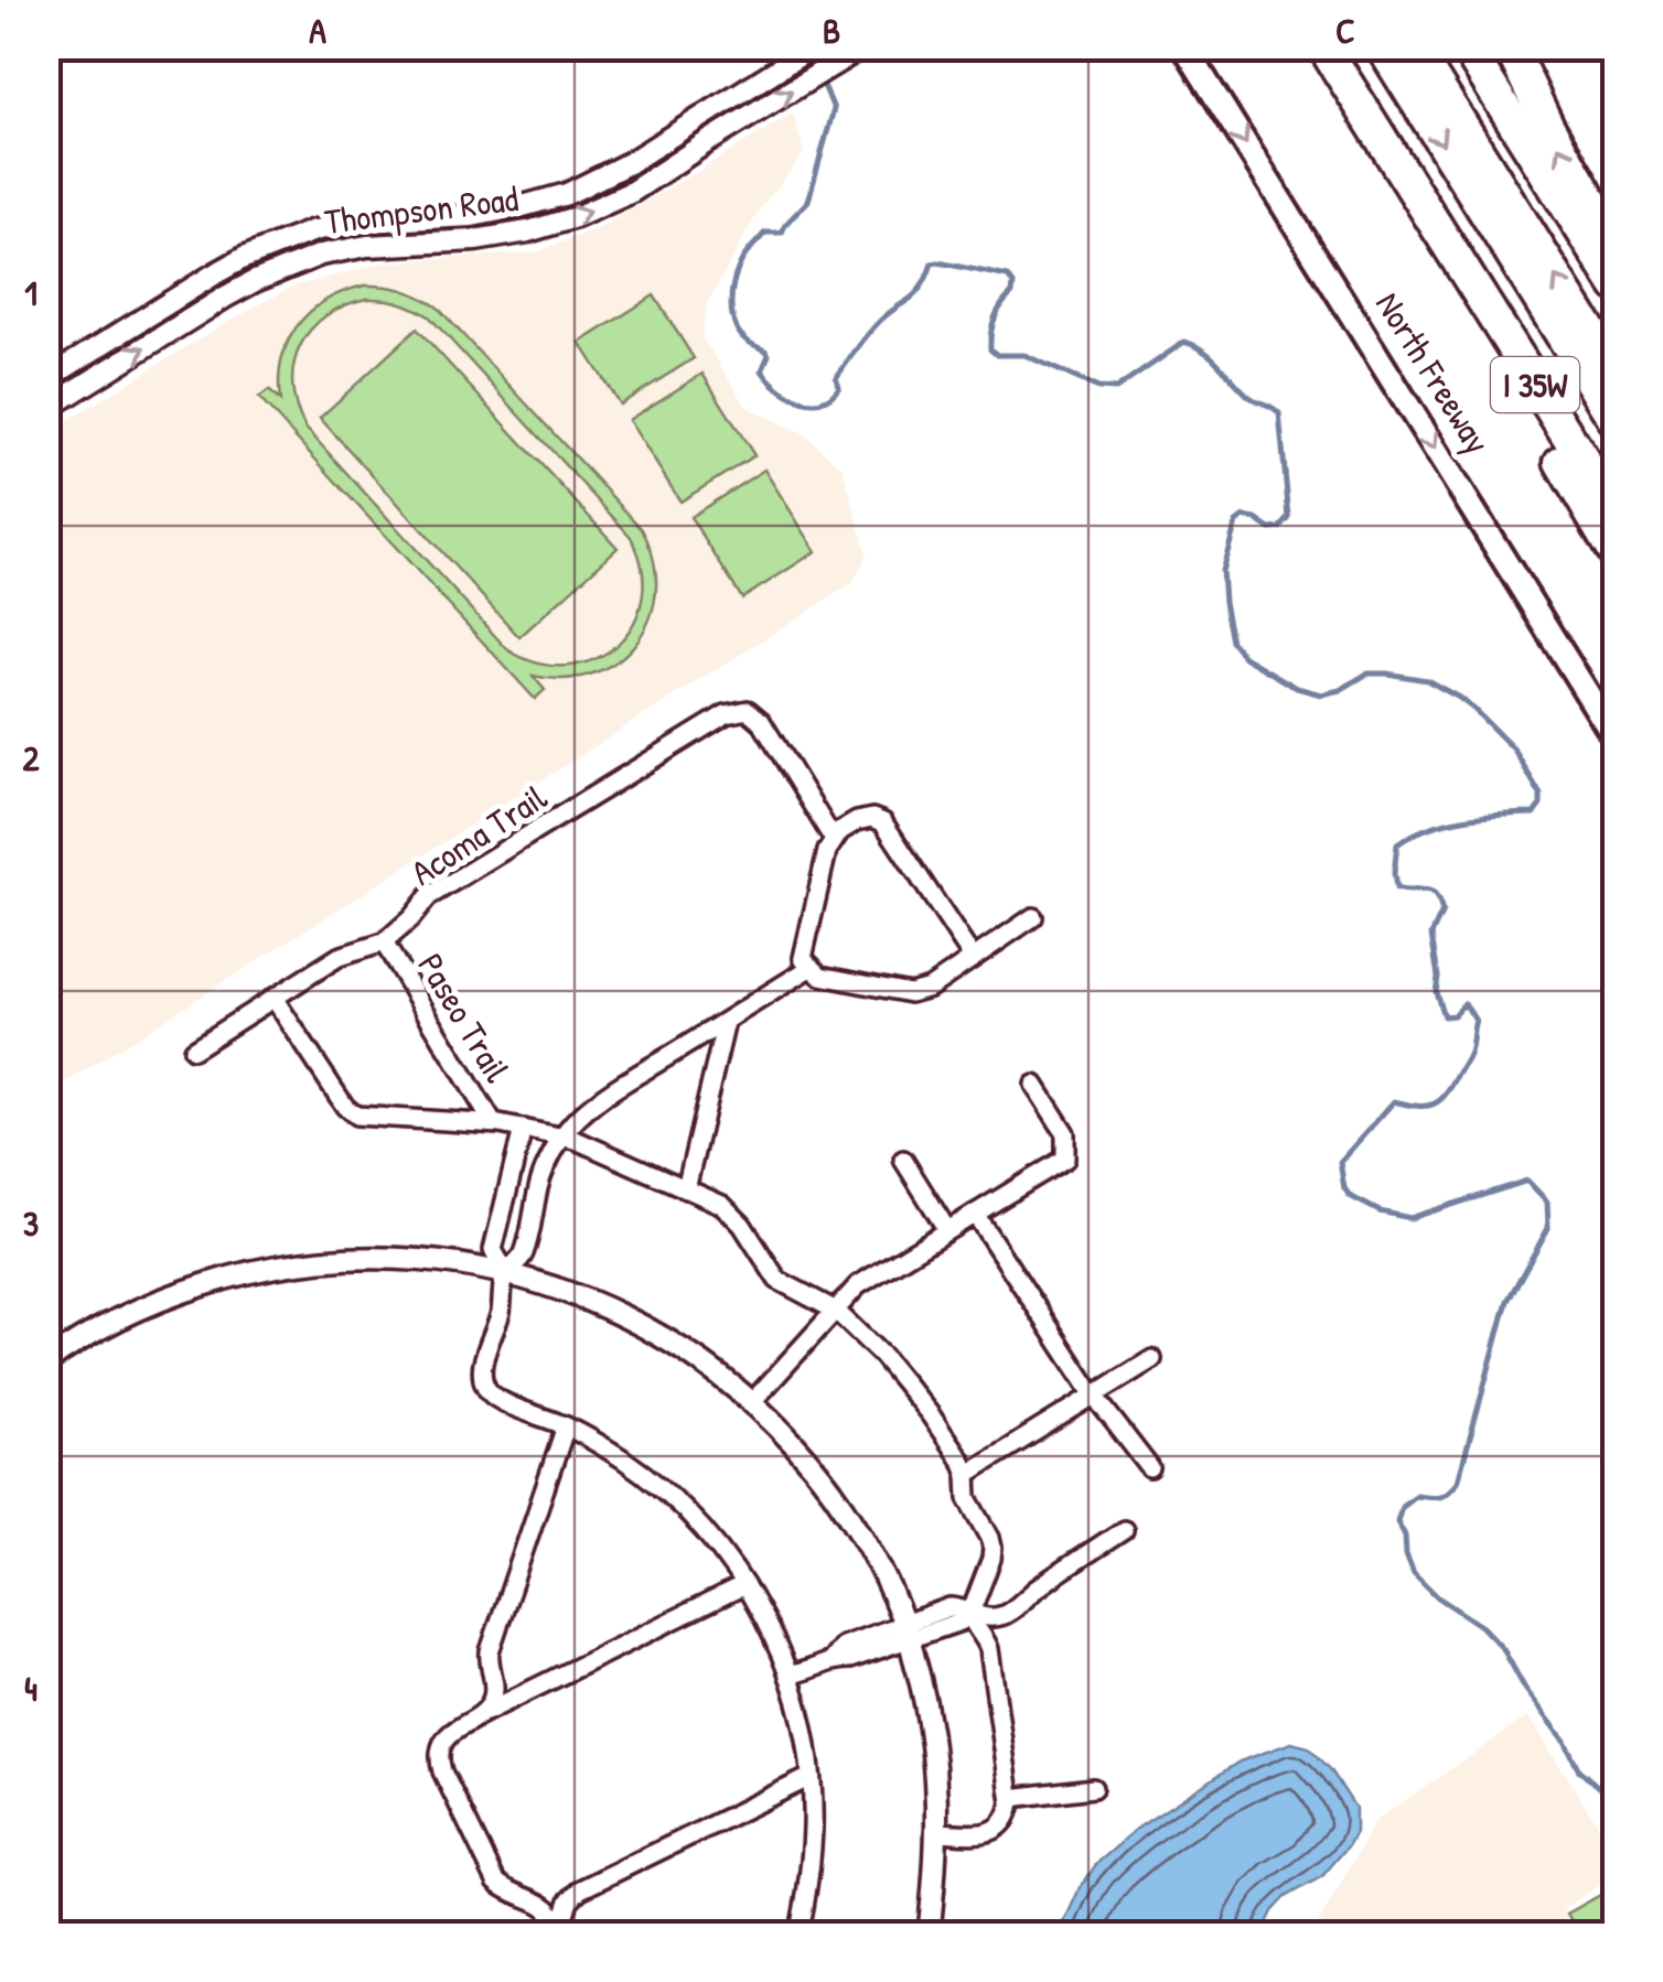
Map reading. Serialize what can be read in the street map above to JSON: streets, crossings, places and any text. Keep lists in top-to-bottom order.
{
  "streets": {
    "highway": ["I 35W"],
    "main road": ["North Freeway"],
    "street": ["Thompson Road", "Acoma Trail", "Paseo Trail"]
  },
  "crossings": [
    ["Acoma Trail", "Paseo Trail"]
  ],
  "one_way": ["North Freeway"],
  "grid": {
    "columns": ["A", "B", "C"],
    "rows": [
      "1",
      "2",
      "3",
      "4"
    ]
  }
}
